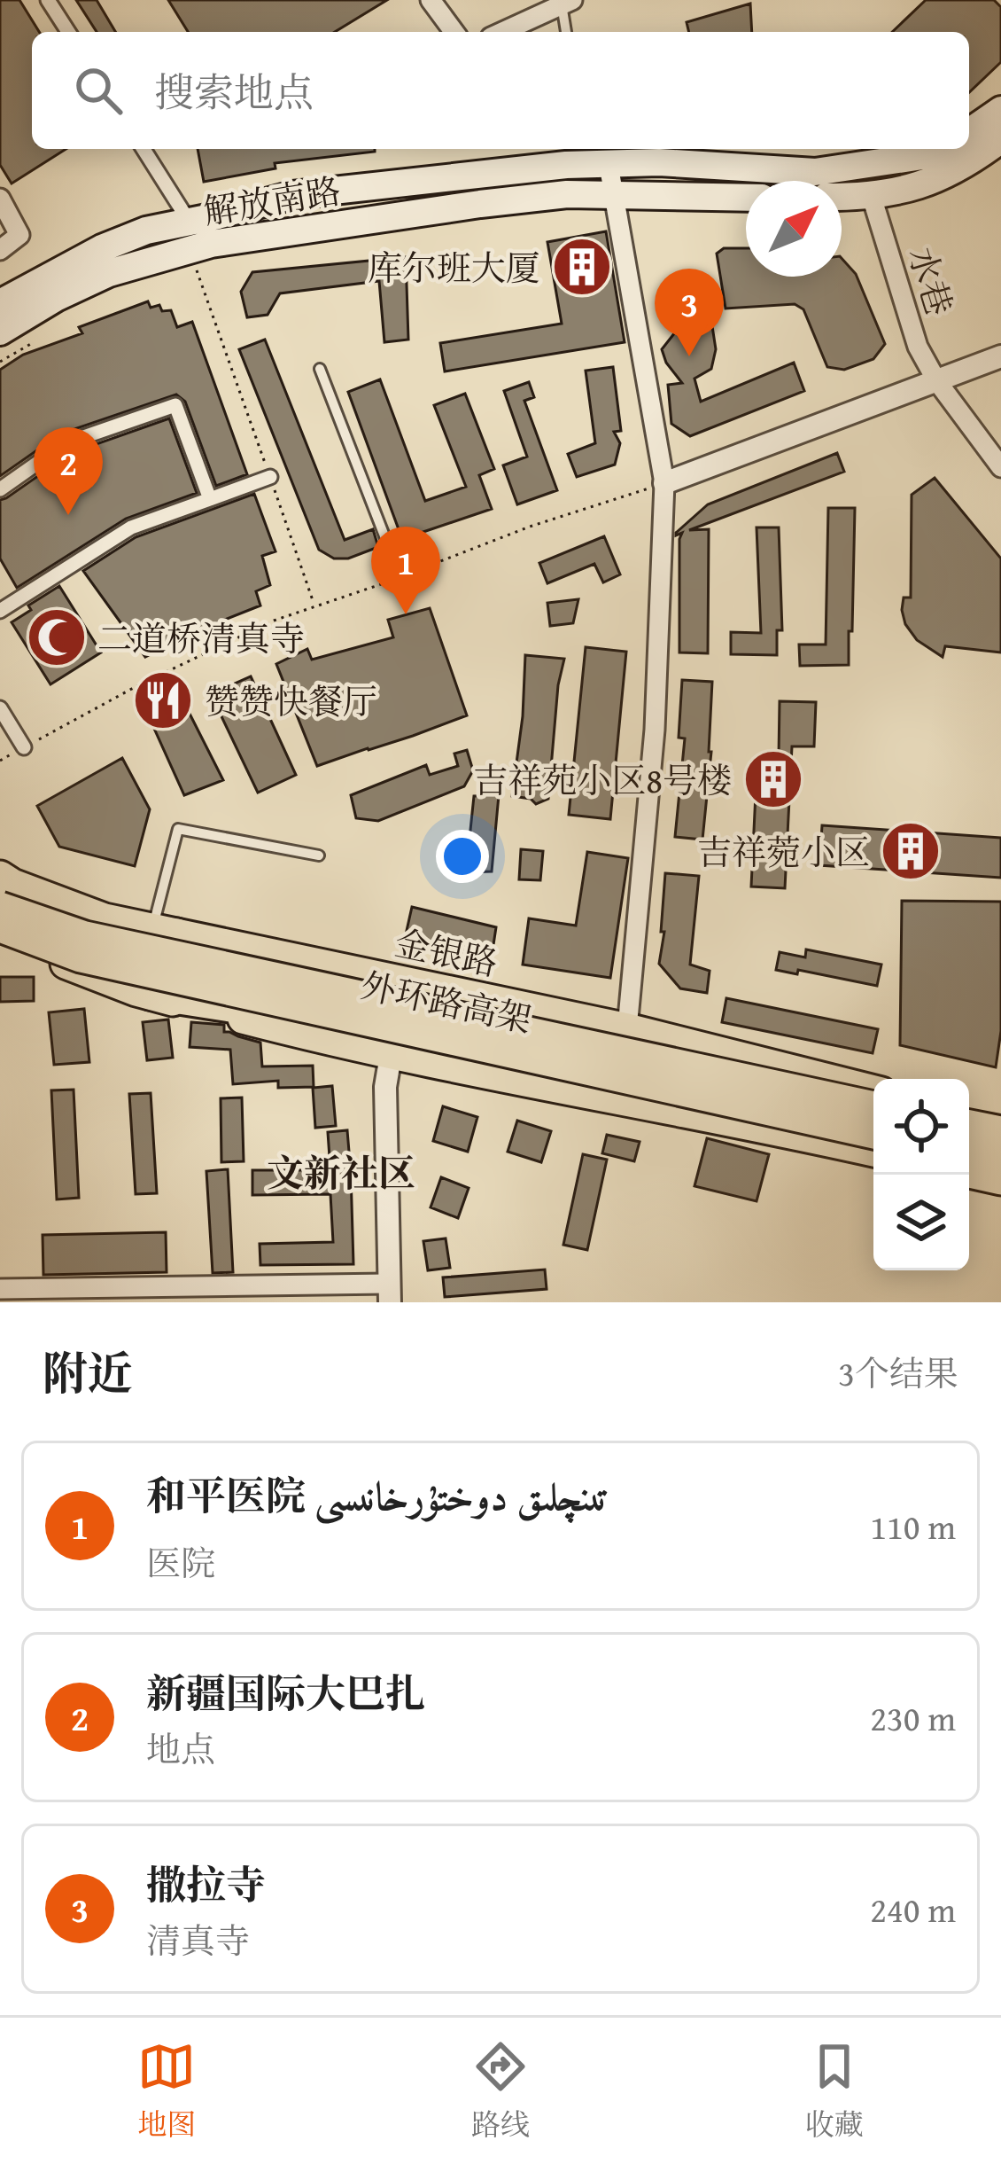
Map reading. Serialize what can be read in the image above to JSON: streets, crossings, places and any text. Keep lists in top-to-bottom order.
{
  "streets": {
    "main road": ["解放南路", "金银路", "外环路高架"],
    "street": ["水巷"]
  },
  "districts": ["文新社区"],
  "places": {
    "building": ["库尔班大厦", "吉祥苑小区8号楼", "吉祥菀小区"],
    "mosque": ["二道桥清真寺"],
    "restaurant": ["赞赞快餐厅"]
  },
  "north": "top right",
  "page": {
    "search": "搜索地点",
    "pins": ["3", "2", "1"],
    "heading": ["附近", "3个结果"],
    "list": [
      {
        "mark": "1",
        "name": "和平医院 تىنچلىق دوختۇرخانىسى",
        "note": "医院",
        "value": "110 m"
      },
      {
        "mark": "2",
        "name": "新疆国际大巴扎",
        "note": "地点",
        "value": "230 m"
      },
      {
        "mark": "3",
        "name": "撒拉寺",
        "note": "清真寺",
        "value": "240 m"
      }
    ],
    "nav": ["地图", "路线", "收藏"]
  }
}
